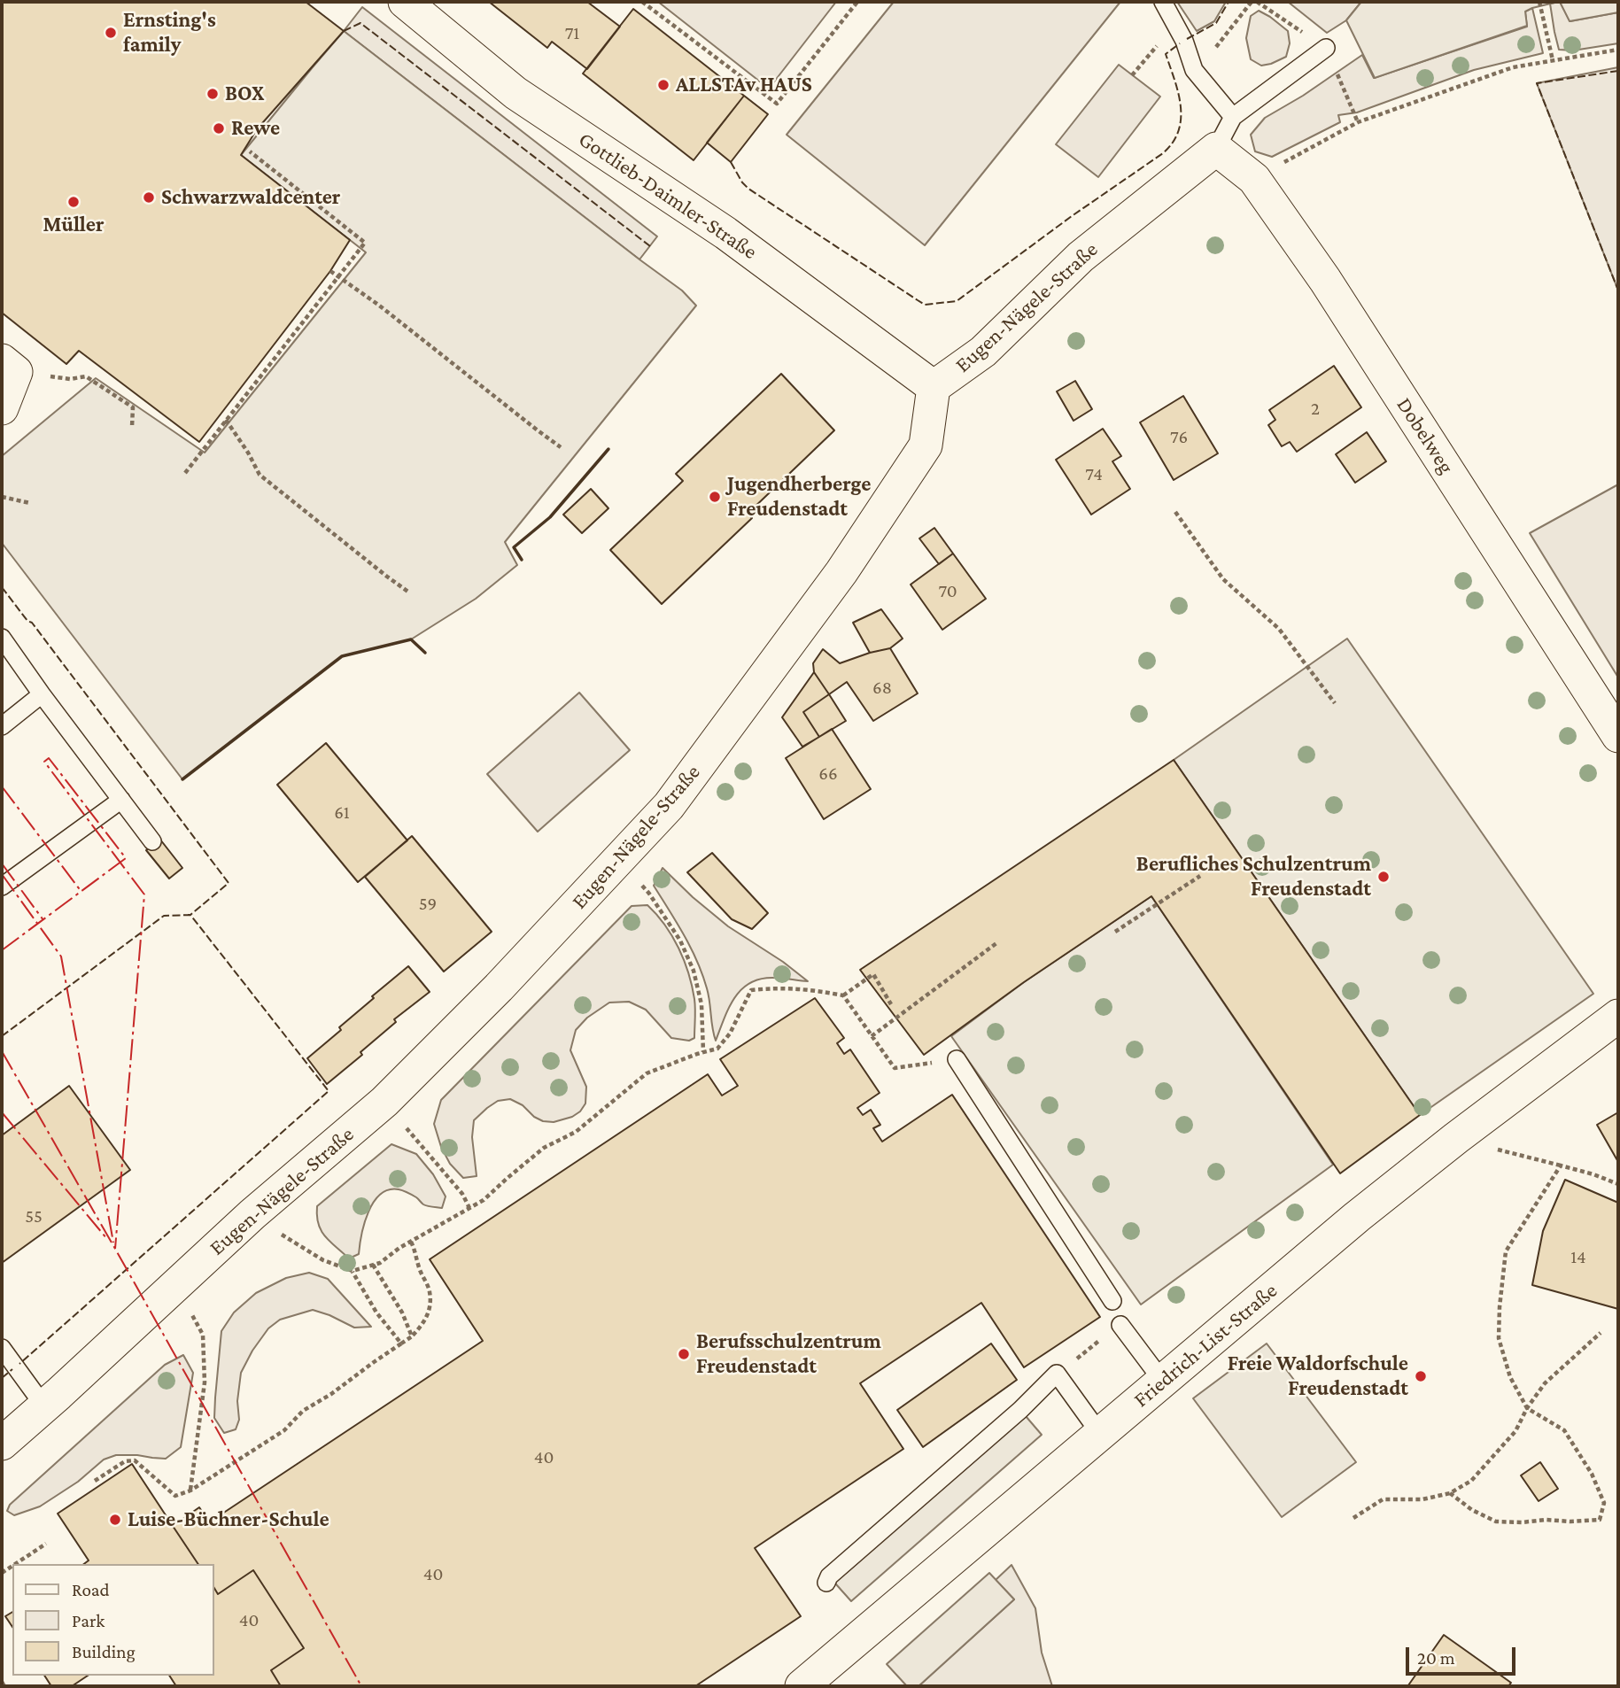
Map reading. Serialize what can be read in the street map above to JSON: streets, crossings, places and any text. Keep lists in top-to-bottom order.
{
  "streets": {
    "street": [
      "Gottlieb-Daimler-Straße",
      "Eugen-Nägele-Straße",
      "Dobelweg",
      "Friedrich-List-Straße"
    ]
  },
  "crossings": [
    ["Gottlieb-Daimler-Straße", "Eugen-Nägele-Straße"],
    ["Eugen-Nägele-Straße", "Dobelweg"]
  ],
  "places": [
    "Ernsting's family",
    "ALLSTAv HAUS",
    "BOX",
    "Rewe",
    "Schwarzwaldcenter",
    "Müller",
    "Jugendherberge Freudenstadt",
    "Berufliches Schulzentrum Freudenstadt",
    "Berufsschulzentrum Freudenstadt",
    "Freie Waldorfschule Freudenstadt",
    "Luise-Büchner-Schule"
  ],
  "house_numbers": [
    "71",
    "2",
    "76",
    "74",
    "70",
    "68",
    "66",
    "61",
    "59",
    "55",
    "14",
    "40",
    "40",
    "40"
  ],
  "legend": ["Road", "Park", "Building"],
  "scale_bar": "20 m"
}
